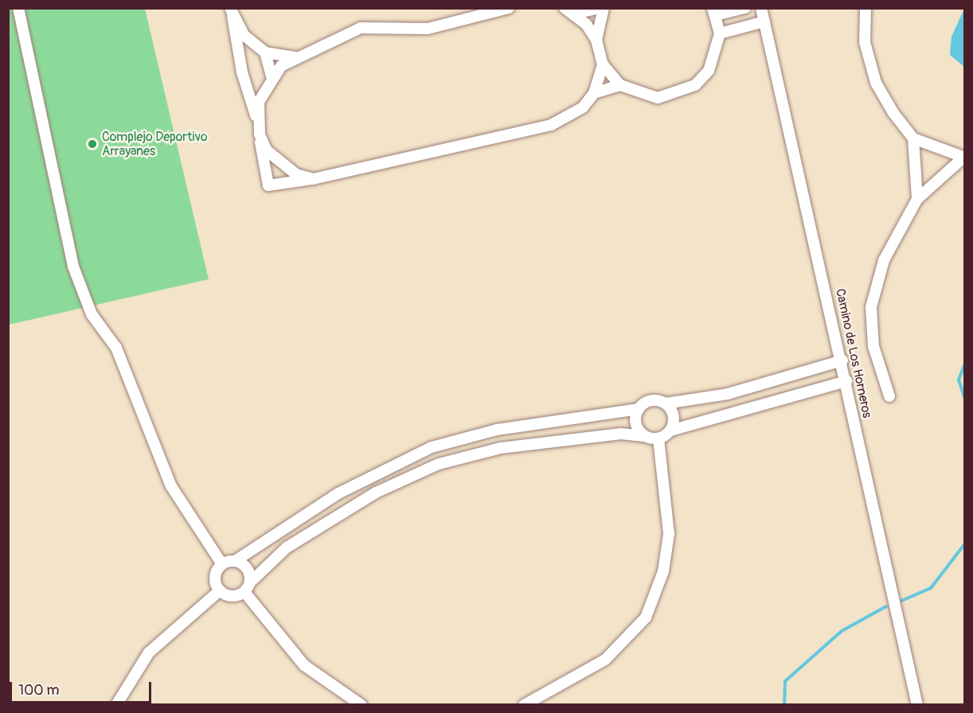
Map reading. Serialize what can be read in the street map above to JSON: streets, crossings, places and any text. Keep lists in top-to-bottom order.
{
  "streets": {
    "street": ["Camino de Los Horneros"]
  },
  "places": ["Complejo Deportivo Arrayanes"],
  "scale_bar": "100 m"
}
